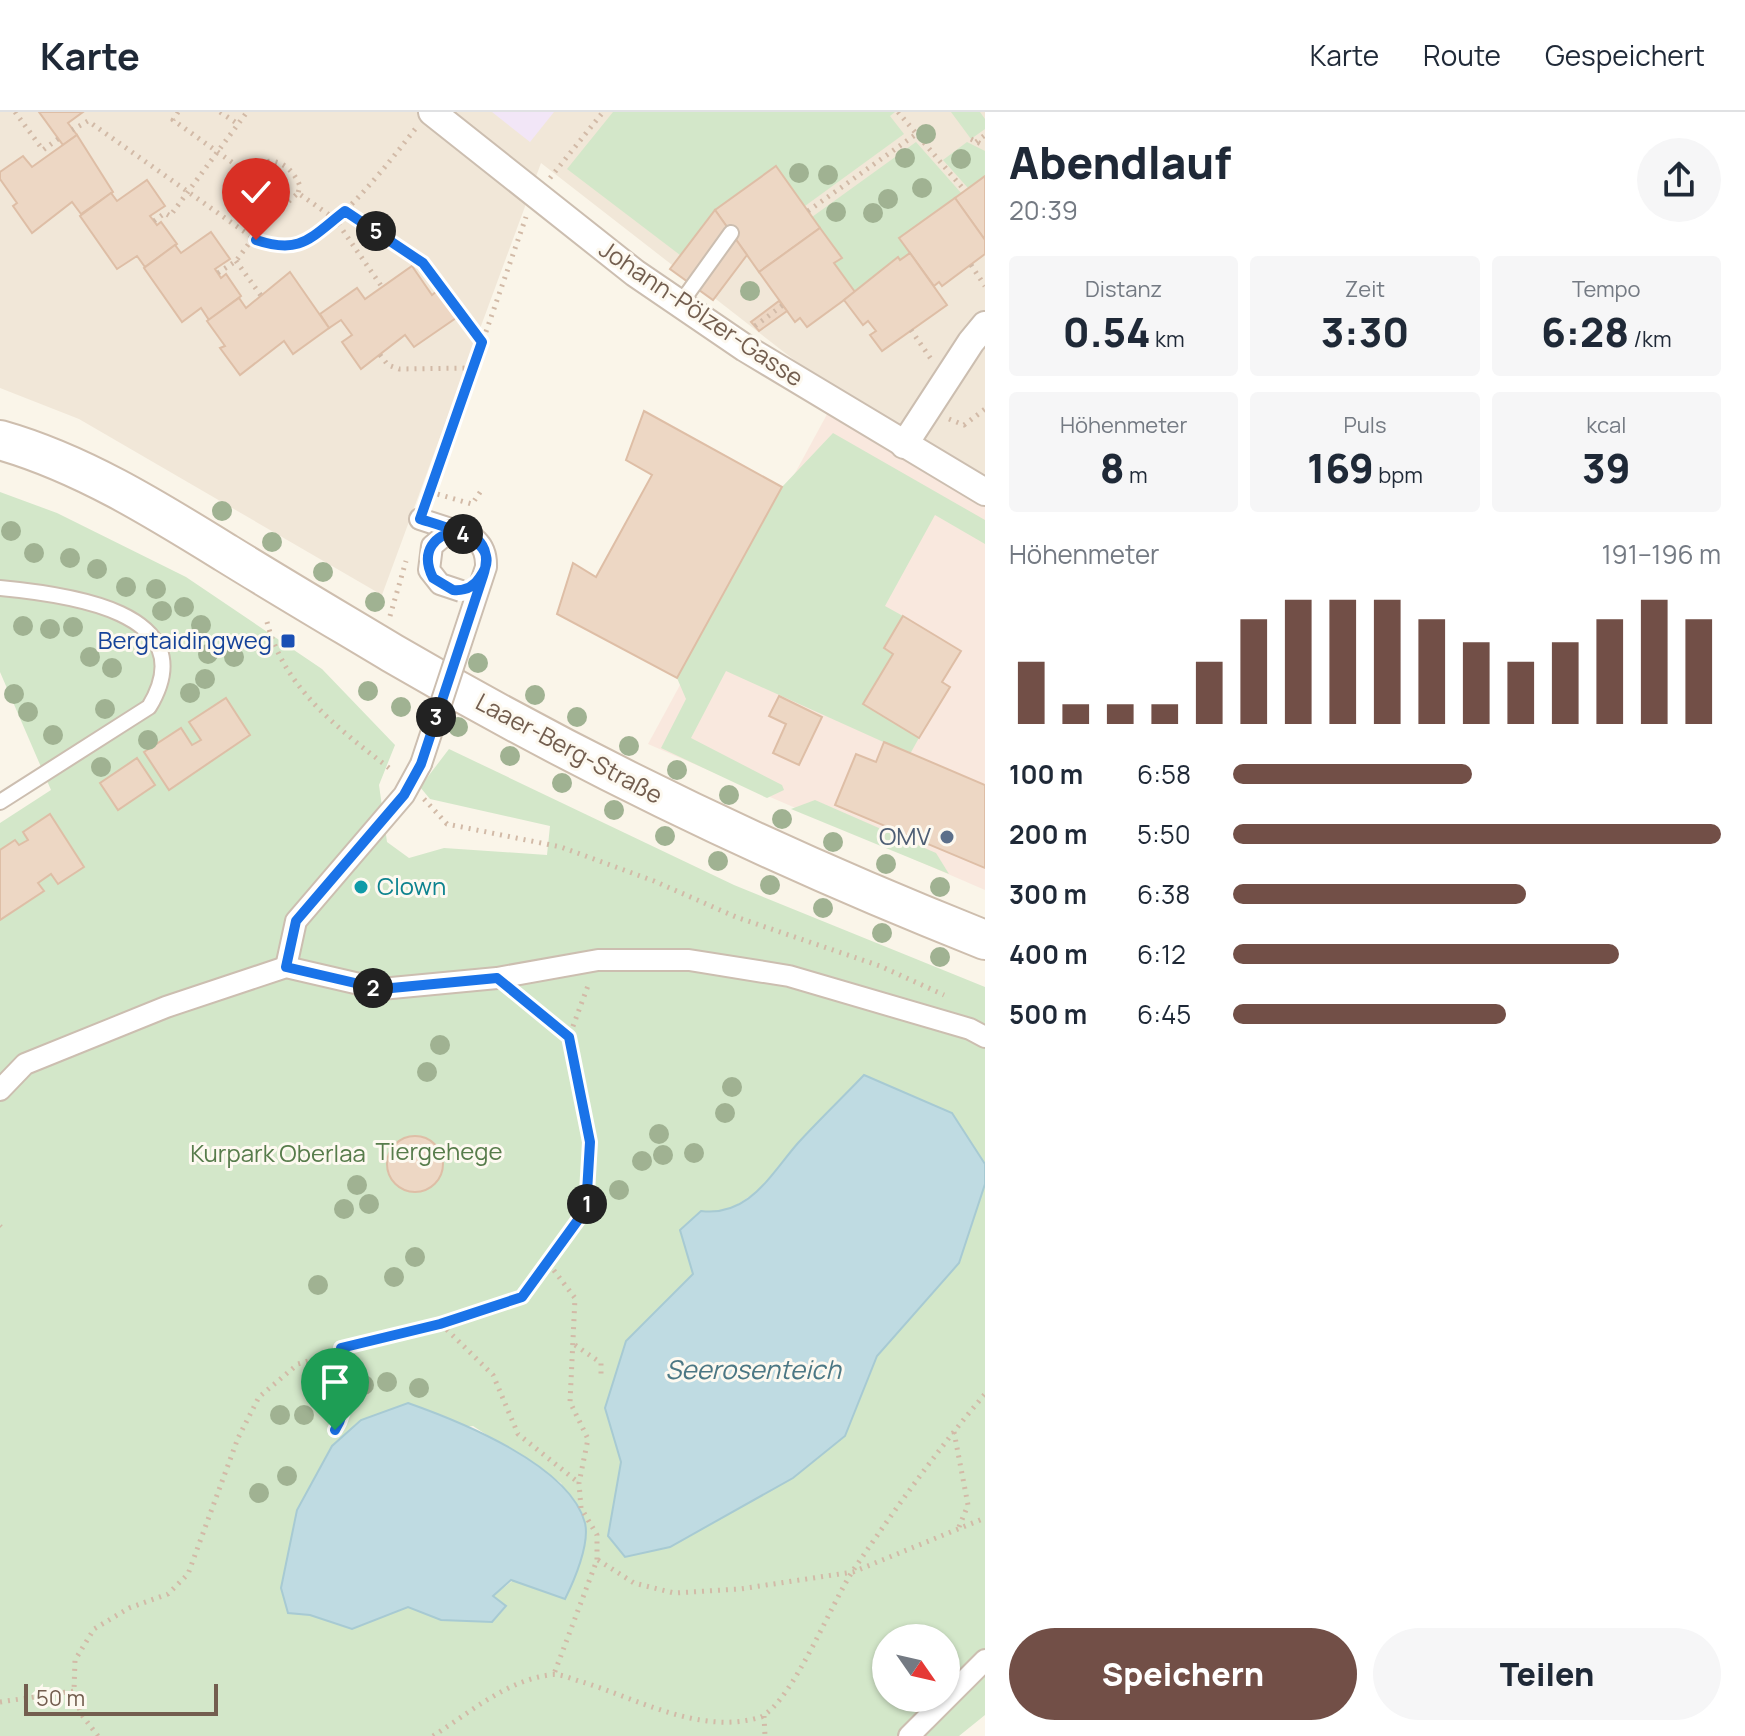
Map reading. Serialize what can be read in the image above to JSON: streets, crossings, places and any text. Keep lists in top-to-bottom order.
{
  "streets": {
    "main road": ["Laaer-Berg-Straße"],
    "street": ["Johann-Pölzer-Gasse"]
  },
  "water": ["Seerosenteich"],
  "parks": ["Tiergehege", "Kurpark Oberlaa"],
  "places": {
    "transit": ["Bergtaidingweg"],
    "other": ["OMV", "Clown"]
  },
  "scale_bar": "50 m",
  "north": "bottom right",
  "page": {
    "header": "Karte",
    "nav": ["Karte", "Route", "Gespeichert"],
    "heading": ["Abendlauf", "20:39"],
    "pins": [
      "5",
      "4",
      "3",
      "2",
      "1"
    ],
    "stats": [
      ["Distanz", "0.54 km"],
      ["Zeit", "3:30"],
      ["Tempo", "6:28 /km"],
      ["Höhenmeter", "8 m"],
      ["Puls", "169 bpm"],
      ["kcal", "39"]
    ],
    "chart": ["Höhenmeter", "191–196 m"],
    "list": [
      {
        "name": "100 m",
        "note": "6:58"
      },
      {
        "name": "200 m",
        "note": "5:50"
      },
      {
        "name": "300 m",
        "note": "6:38"
      },
      {
        "name": "400 m",
        "note": "6:12"
      },
      {
        "name": "500 m",
        "note": "6:45"
      }
    ],
    "buttons": ["Speichern", "Teilen"],
    "scale": "50 m"
  }
}
